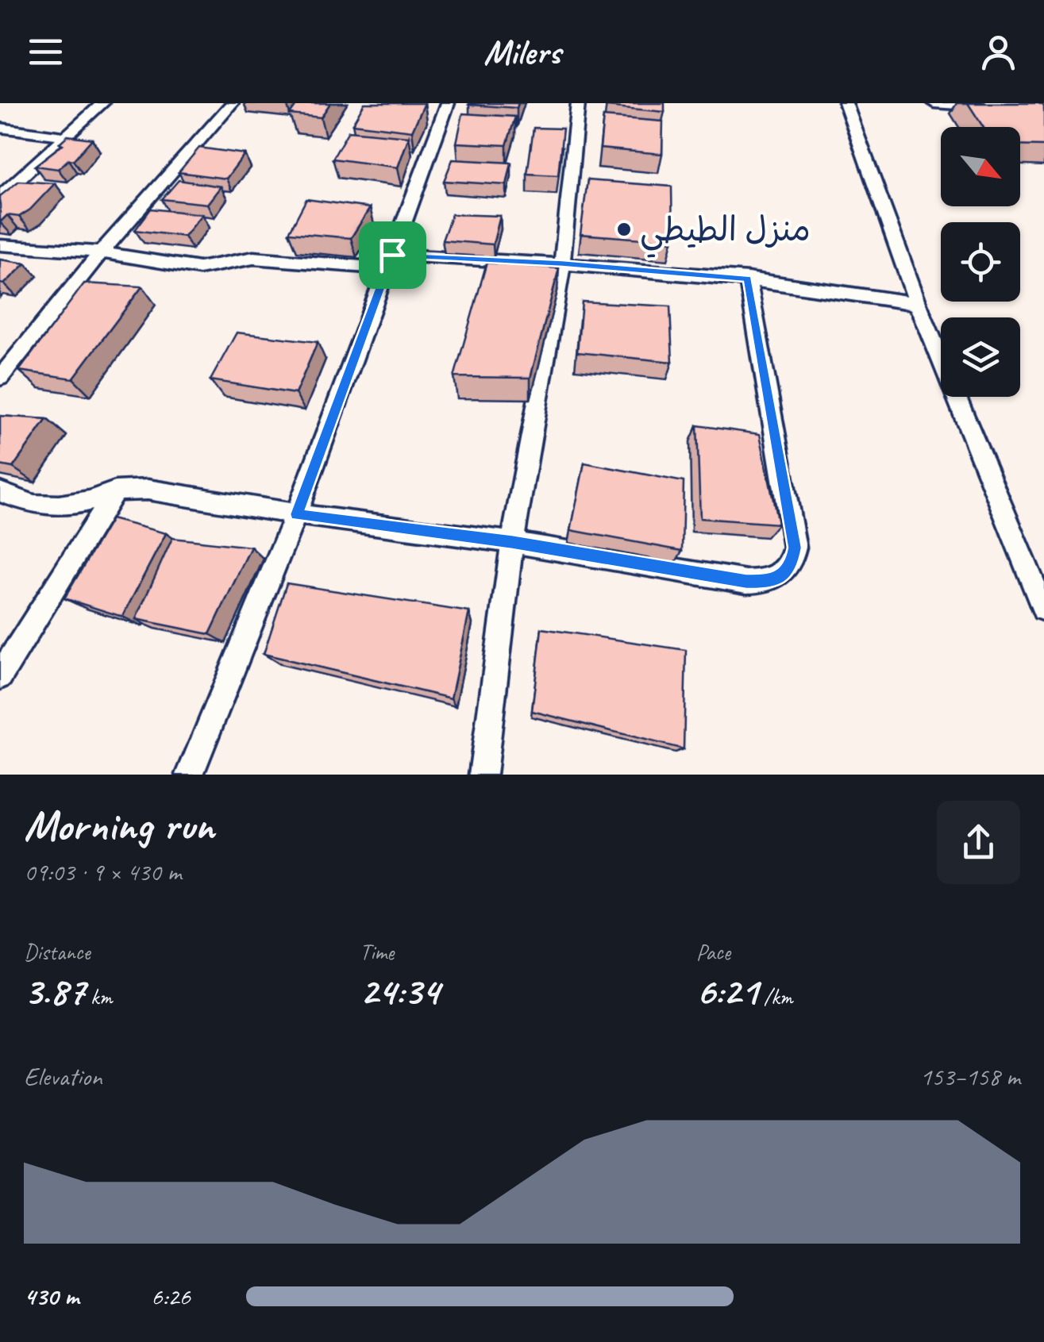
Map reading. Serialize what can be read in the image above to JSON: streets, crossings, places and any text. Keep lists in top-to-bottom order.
{
  "places": ["منزل الطيطي"],
  "north": "bottom right",
  "page": {
    "header": "Milers",
    "heading": ["Morning run", "09:03 · 9 × 430 m"],
    "stats": [
      ["Distance", "3.87 km"],
      ["Time", "24:34"],
      ["Pace", "6:21 /km"]
    ],
    "chart": ["Elevation", "153–158 m"],
    "list": [
      {
        "name": "430 m",
        "note": "6:26"
      }
    ]
  }
}
